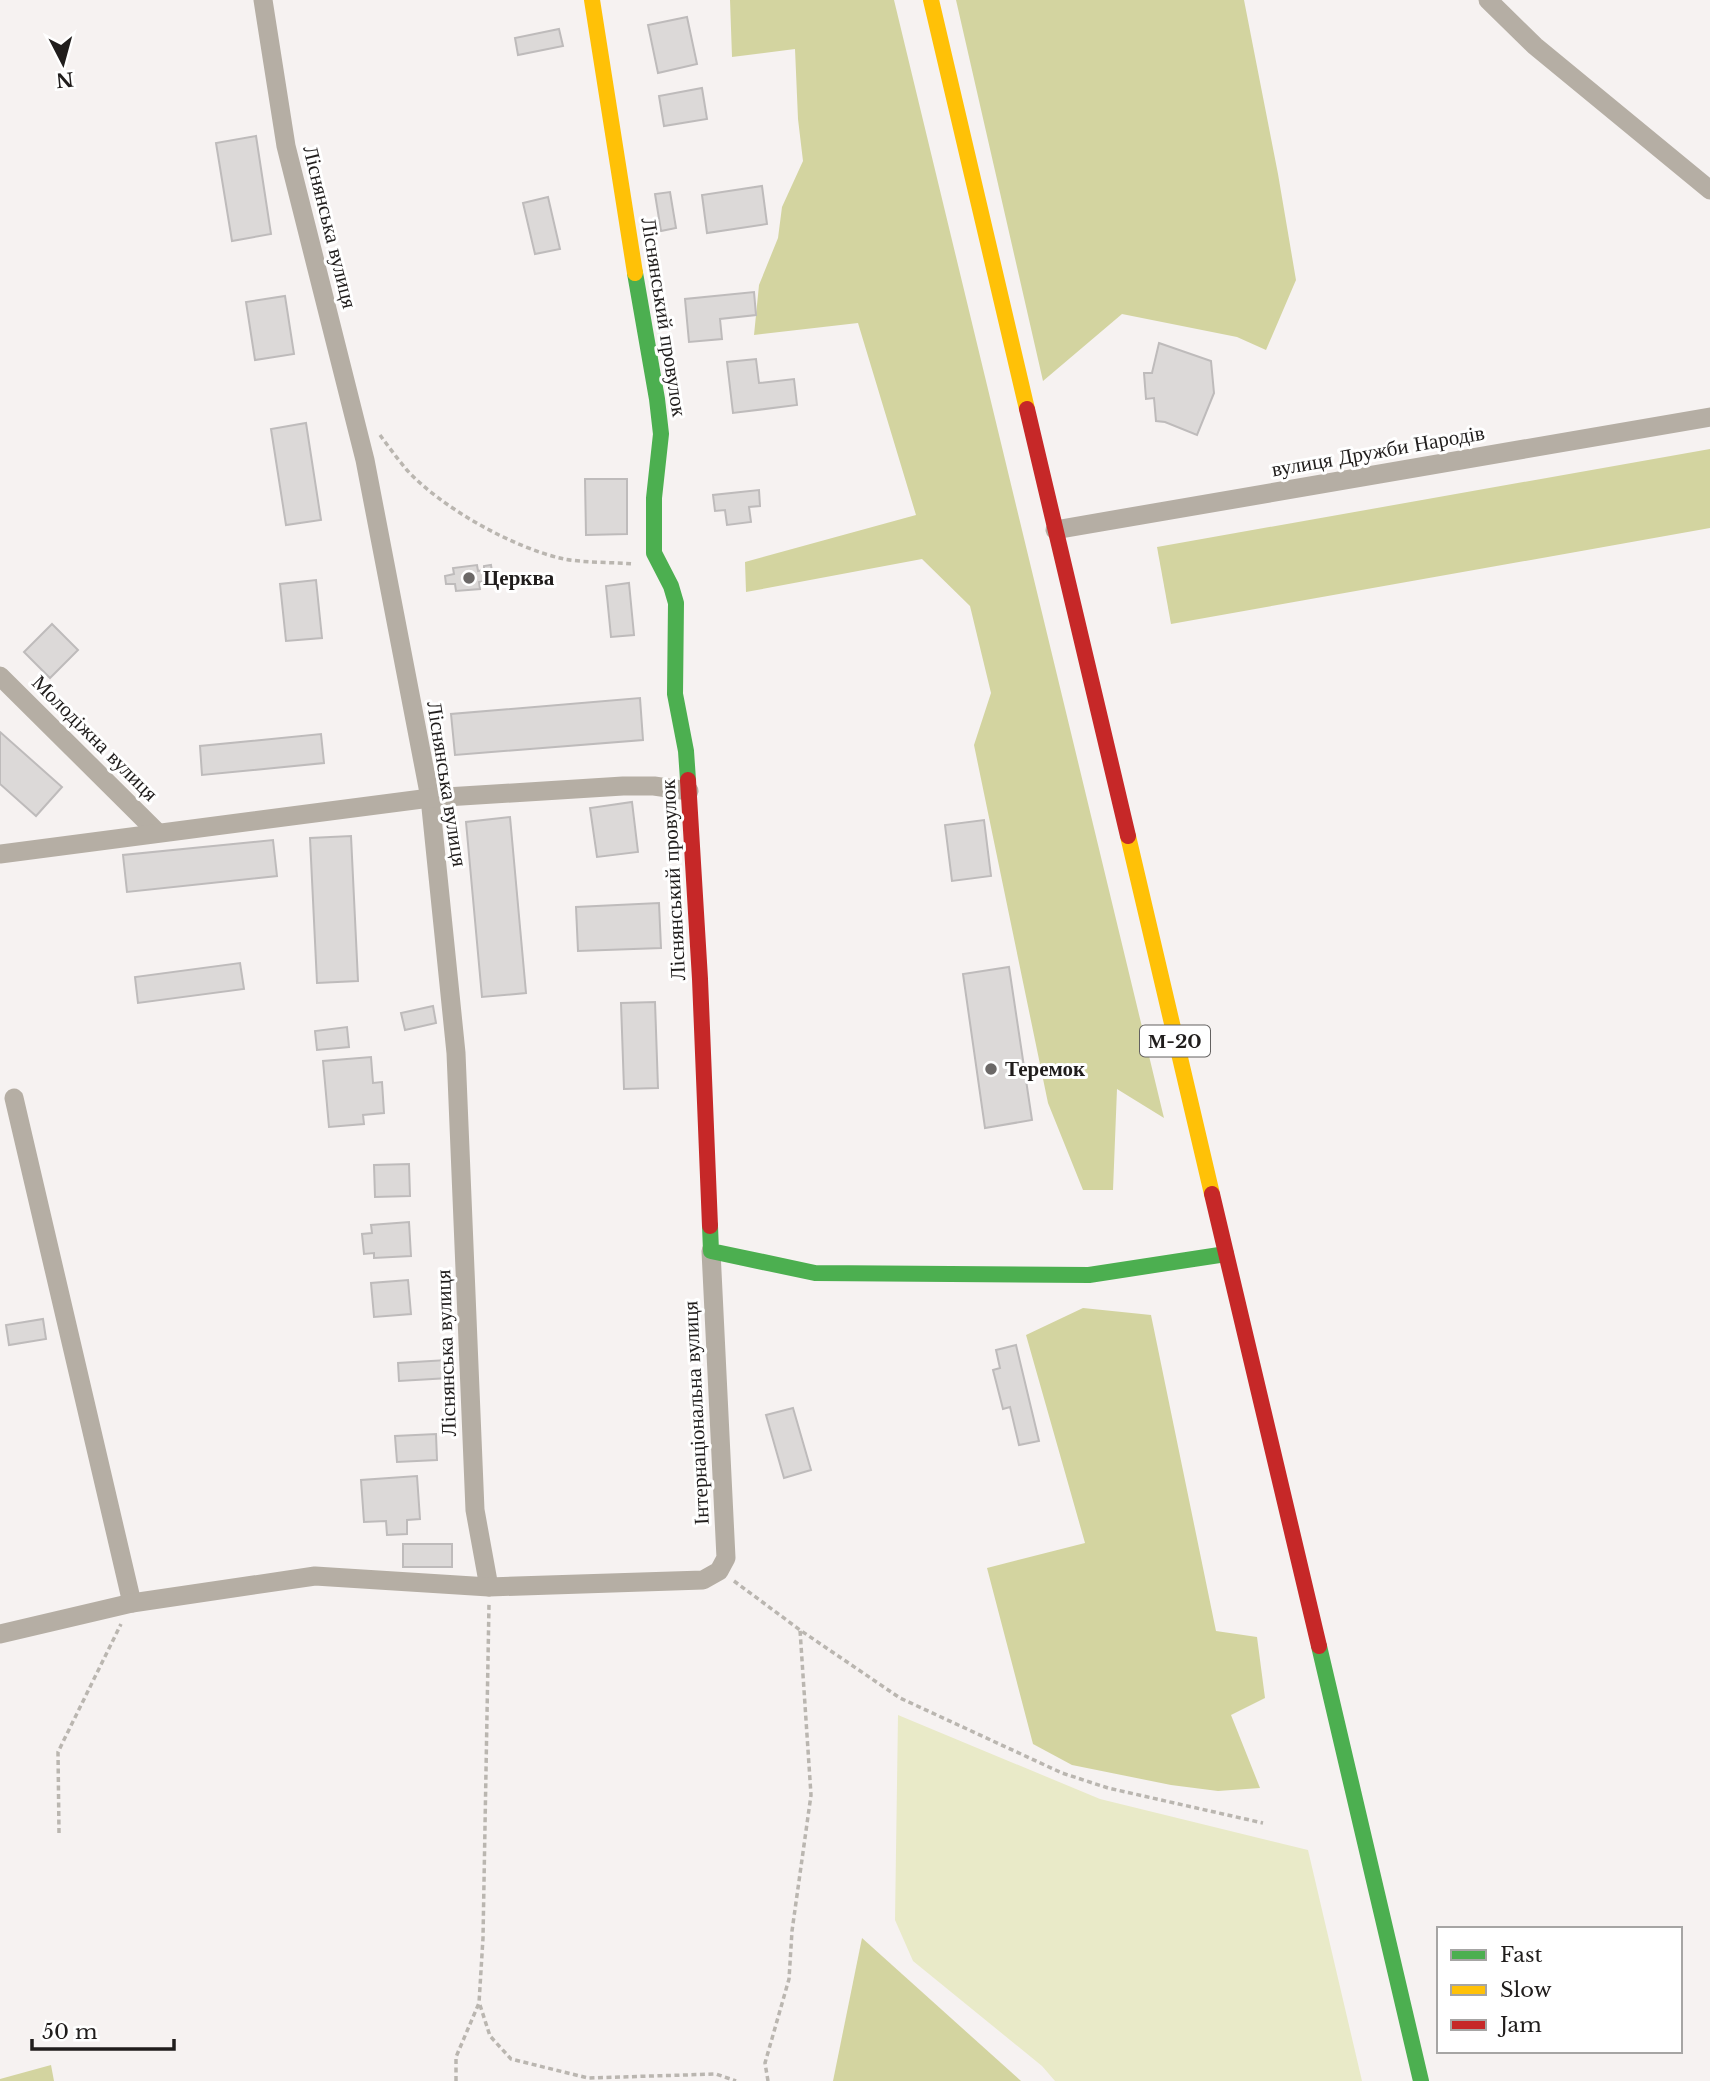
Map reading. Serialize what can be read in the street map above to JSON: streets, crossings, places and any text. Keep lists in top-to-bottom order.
{
  "streets": {
    "main road": ["Ліснянський провулок", "М-20"],
    "street": [
      "Ліснянська вулиця",
      "вулиця Дружби Народів",
      "Молодіжна вулиця",
      "Інтернаціональна вулиця"
    ]
  },
  "crossings": [
    ["Ліснянський провулок", "Інтернаціональна вулиця"],
    ["вулиця Дружби Народів", "М-20"]
  ],
  "places": ["Церква", "Теремок"],
  "legend": ["Fast", "Slow", "Jam"],
  "scale_bar": "50 m",
  "north": "bottom"
}
